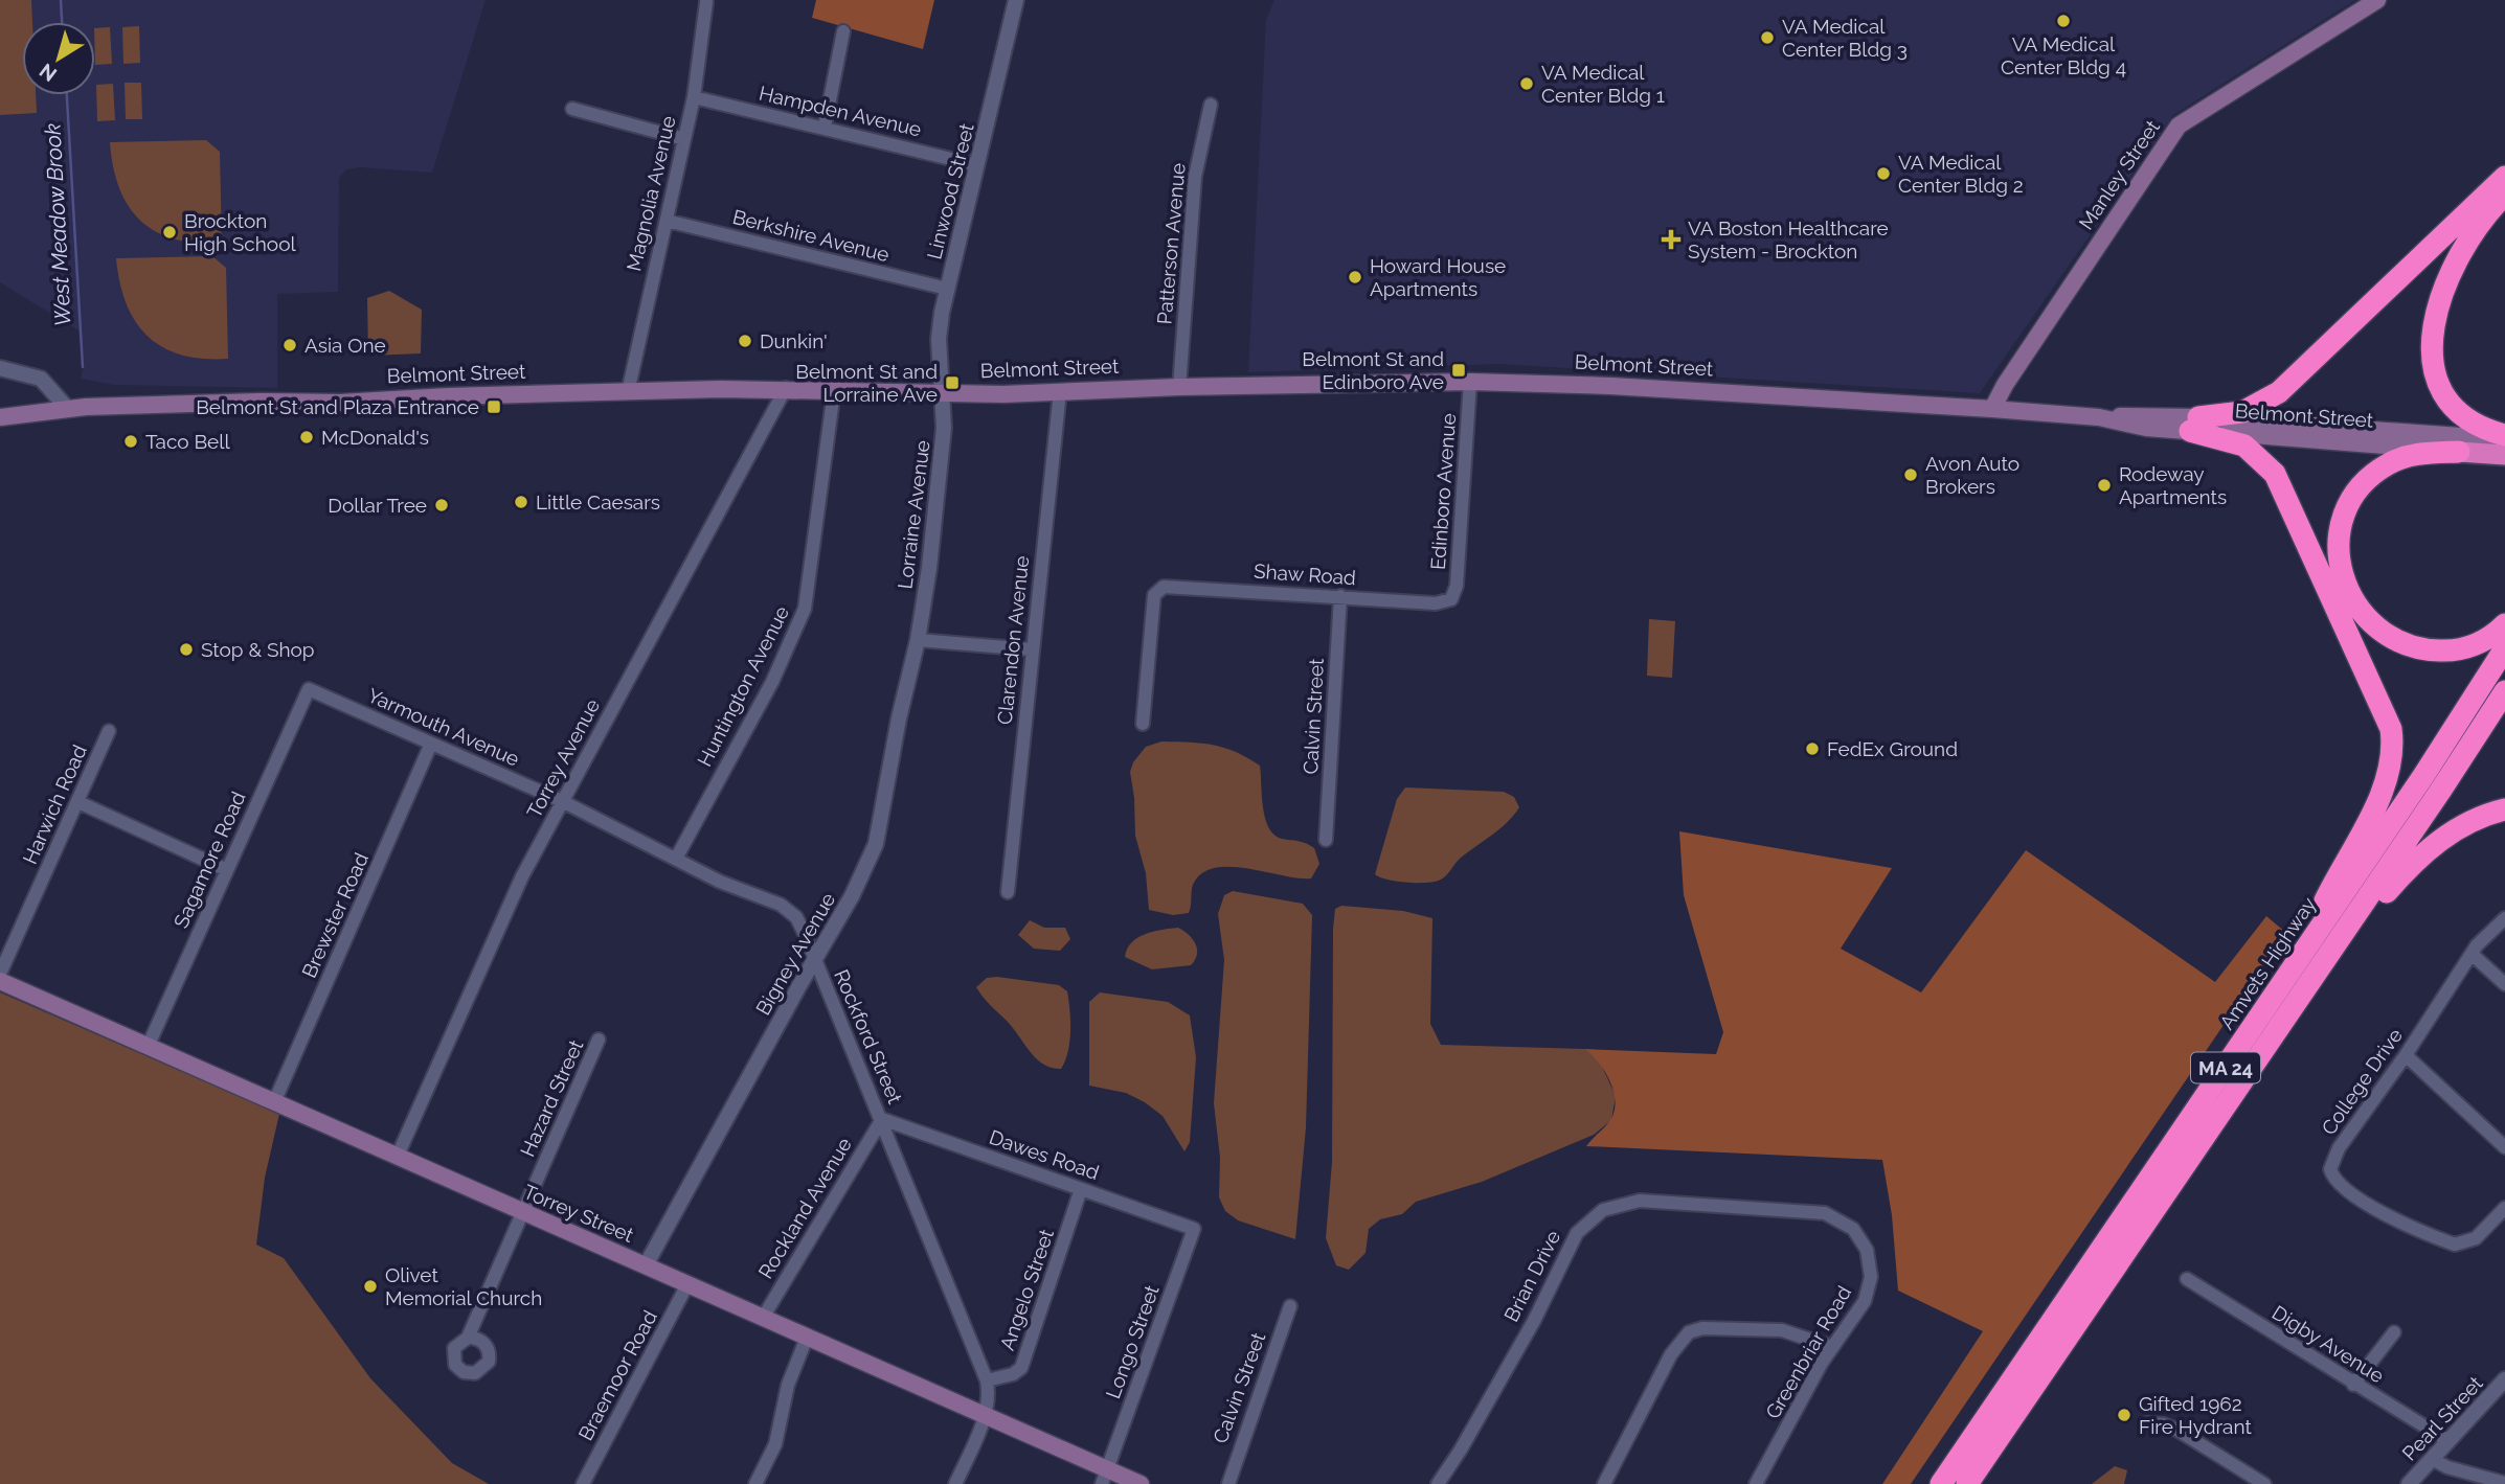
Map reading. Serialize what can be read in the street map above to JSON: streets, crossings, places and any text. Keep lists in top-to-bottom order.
{
  "streets": {
    "highway": ["Belmont Street", "Amvets Highway", "MA 24"],
    "main road": ["Manley Street", "Torrey Street"],
    "street": [
      "Hampden Avenue",
      "Linwood Street",
      "Magnolia Avenue",
      "Berkshire Avenue",
      "Patterson Avenue",
      "Edinboro Avenue",
      "Lorraine Avenue",
      "Shaw Road",
      "Clarendon Avenue",
      "Huntington Avenue",
      "Calvin Street",
      "Yarmouth Avenue",
      "Torrey Avenue",
      "Harwich Road",
      "Sagamore Road",
      "Brewster Road",
      "Bigney Avenue",
      "Rockford Street",
      "College Drive",
      "Hazard Street",
      "Dawes Road",
      "Rockland Avenue",
      "Brian Drive",
      "Angelo Street",
      "Longo Street",
      "Digby Avenue",
      "Greenbriar Road",
      "Braemoor Road",
      "Pearl Street"
    ]
  },
  "crossings": [
    ["Hampden Avenue", "Linwood Street"],
    ["Hampden Avenue", "Magnolia Avenue"],
    ["Manley Street", "Belmont Street"],
    ["Linwood Street", "Berkshire Avenue"],
    ["Linwood Street", "Belmont Street"],
    ["Linwood Street", "Lorraine Avenue"],
    ["Magnolia Avenue", "Berkshire Avenue"],
    ["Magnolia Avenue", "Belmont Street"],
    ["Patterson Avenue", "Belmont Street"],
    ["Belmont Street", "Edinboro Avenue"],
    ["Belmont Street", "Lorraine Avenue"],
    ["Belmont Street", "Clarendon Avenue"],
    ["Belmont Street", "Huntington Avenue"],
    ["Belmont Street", "Torrey Avenue"],
    ["Edinboro Avenue", "Shaw Road"],
    ["Lorraine Avenue", "Bigney Avenue"],
    ["Shaw Road", "Calvin Street"],
    ["Huntington Avenue", "Rockford Street"],
    ["Yarmouth Avenue", "Torrey Avenue"],
    ["Yarmouth Avenue", "Sagamore Road"],
    ["Yarmouth Avenue", "Brewster Road"],
    ["Yarmouth Avenue", "Rockford Street"],
    ["Torrey Avenue", "Rockford Street"],
    ["Torrey Avenue", "Torrey Street"],
    ["Sagamore Road", "Torrey Street"],
    ["Brewster Road", "Torrey Street"],
    ["Bigney Avenue", "Rockford Street"],
    ["Bigney Avenue", "Torrey Street"],
    ["Rockford Street", "Dawes Road"],
    ["Rockford Street", "Rockland Avenue"],
    ["Rockford Street", "Torrey Street"],
    ["Rockford Street", "Angelo Street"],
    ["Hazard Street", "Torrey Street"],
    ["Dawes Road", "Rockland Avenue"],
    ["Dawes Road", "Angelo Street"],
    ["Dawes Road", "Longo Street"],
    ["Rockland Avenue", "Torrey Street"],
    ["Torrey Street", "Longo Street"],
    ["Torrey Street", "Braemoor Road"],
    ["Brian Drive", "Greenbriar Road"],
    ["Digby Avenue", "Pearl Street"]
  ],
  "water": ["West Meadow Brook"],
  "places": {
    "other": [
      "VA Medical Center Bldg 4",
      "VA Medical Center Bldg 3",
      "VA Medical Center Bldg 1",
      "VA Medical Center Bldg 2",
      "Brockton High School",
      "Howard House Apartments",
      "Dunkin'",
      "Asia One",
      "McDonald's",
      "Taco Bell",
      "Avon Auto Brokers",
      "Rodeway Apartments",
      "Little Caesars",
      "Dollar Tree",
      "Stop & Shop",
      "FedEx Ground",
      "Olivet Memorial Church",
      "Gifted 1962 Fire Hydrant"
    ],
    "health": ["VA Boston Healthcare System - Brockton"],
    "transit": ["Belmont St and Edinboro Ave", "Belmont St and Lorraine Ave", "Belmont St and Plaza Entrance"]
  },
  "north": "bottom left"
}
